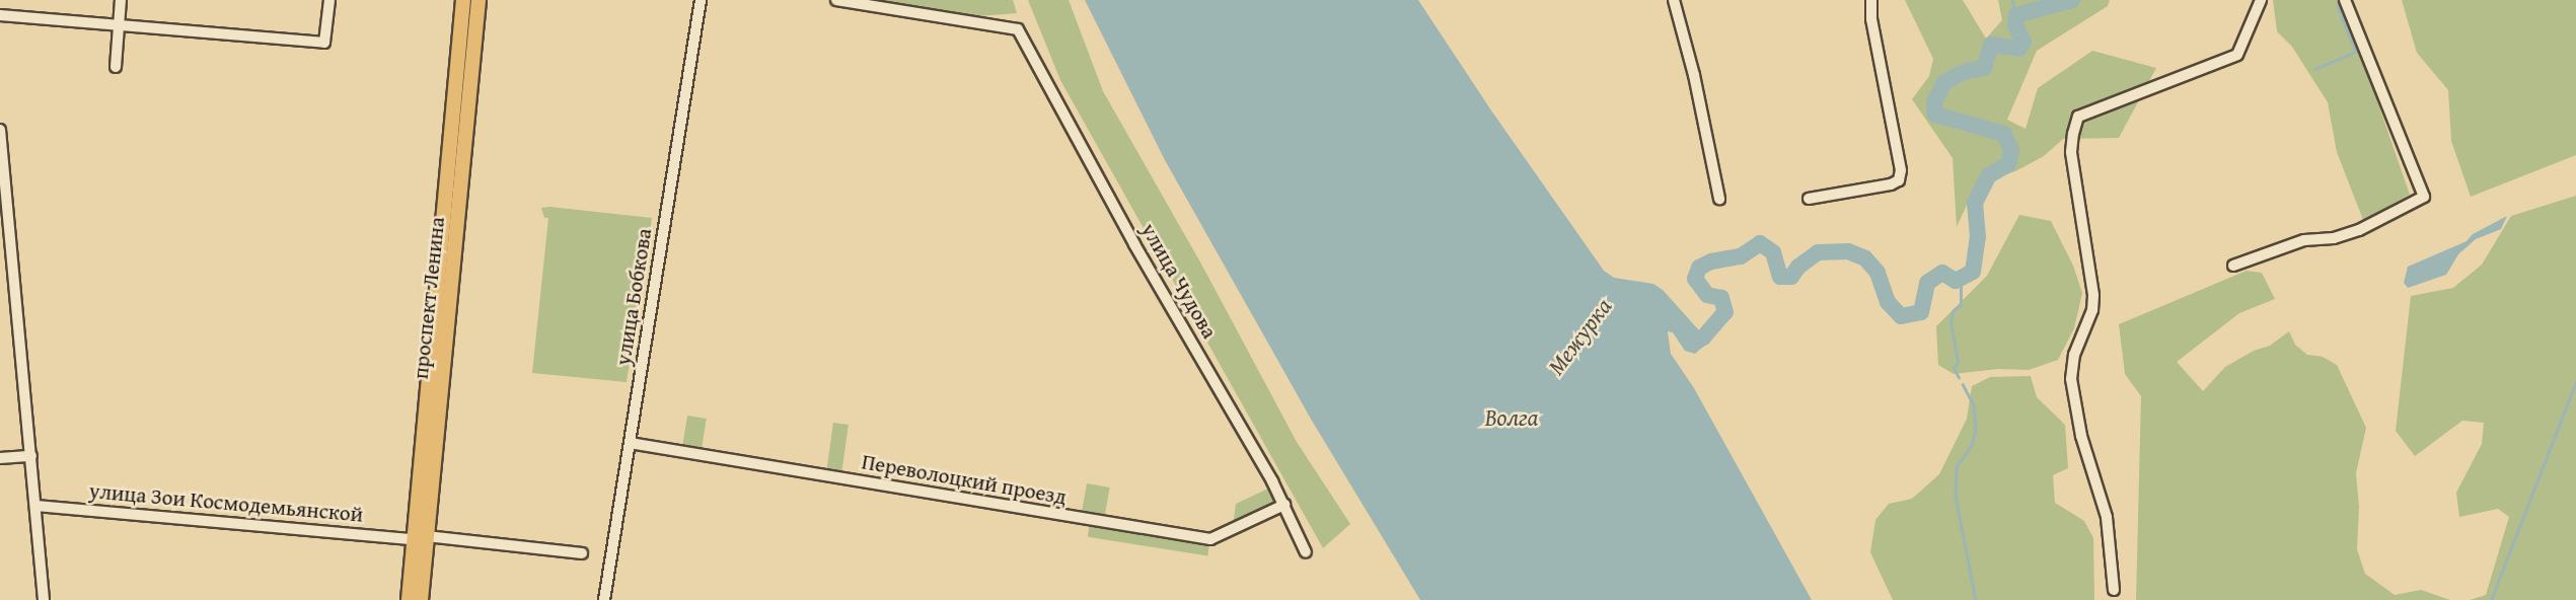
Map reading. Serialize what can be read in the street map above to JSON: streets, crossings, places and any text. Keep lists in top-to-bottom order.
{
  "streets": {
    "main road": ["проспект Ленина"],
    "street": [
      "улица Чудова",
      "улица Бобкова",
      "Переволоцкий проезд",
      "улица Зои Космодемьянской"
    ]
  },
  "crossings": [
    ["улица Чудова", "Переволоцкий проезд"],
    ["улица Бобкова", "Переволоцкий проезд"],
    ["проспект Ленина", "улица Зои Космодемьянской"]
  ],
  "water": ["Межурка", "Волга"]
}
